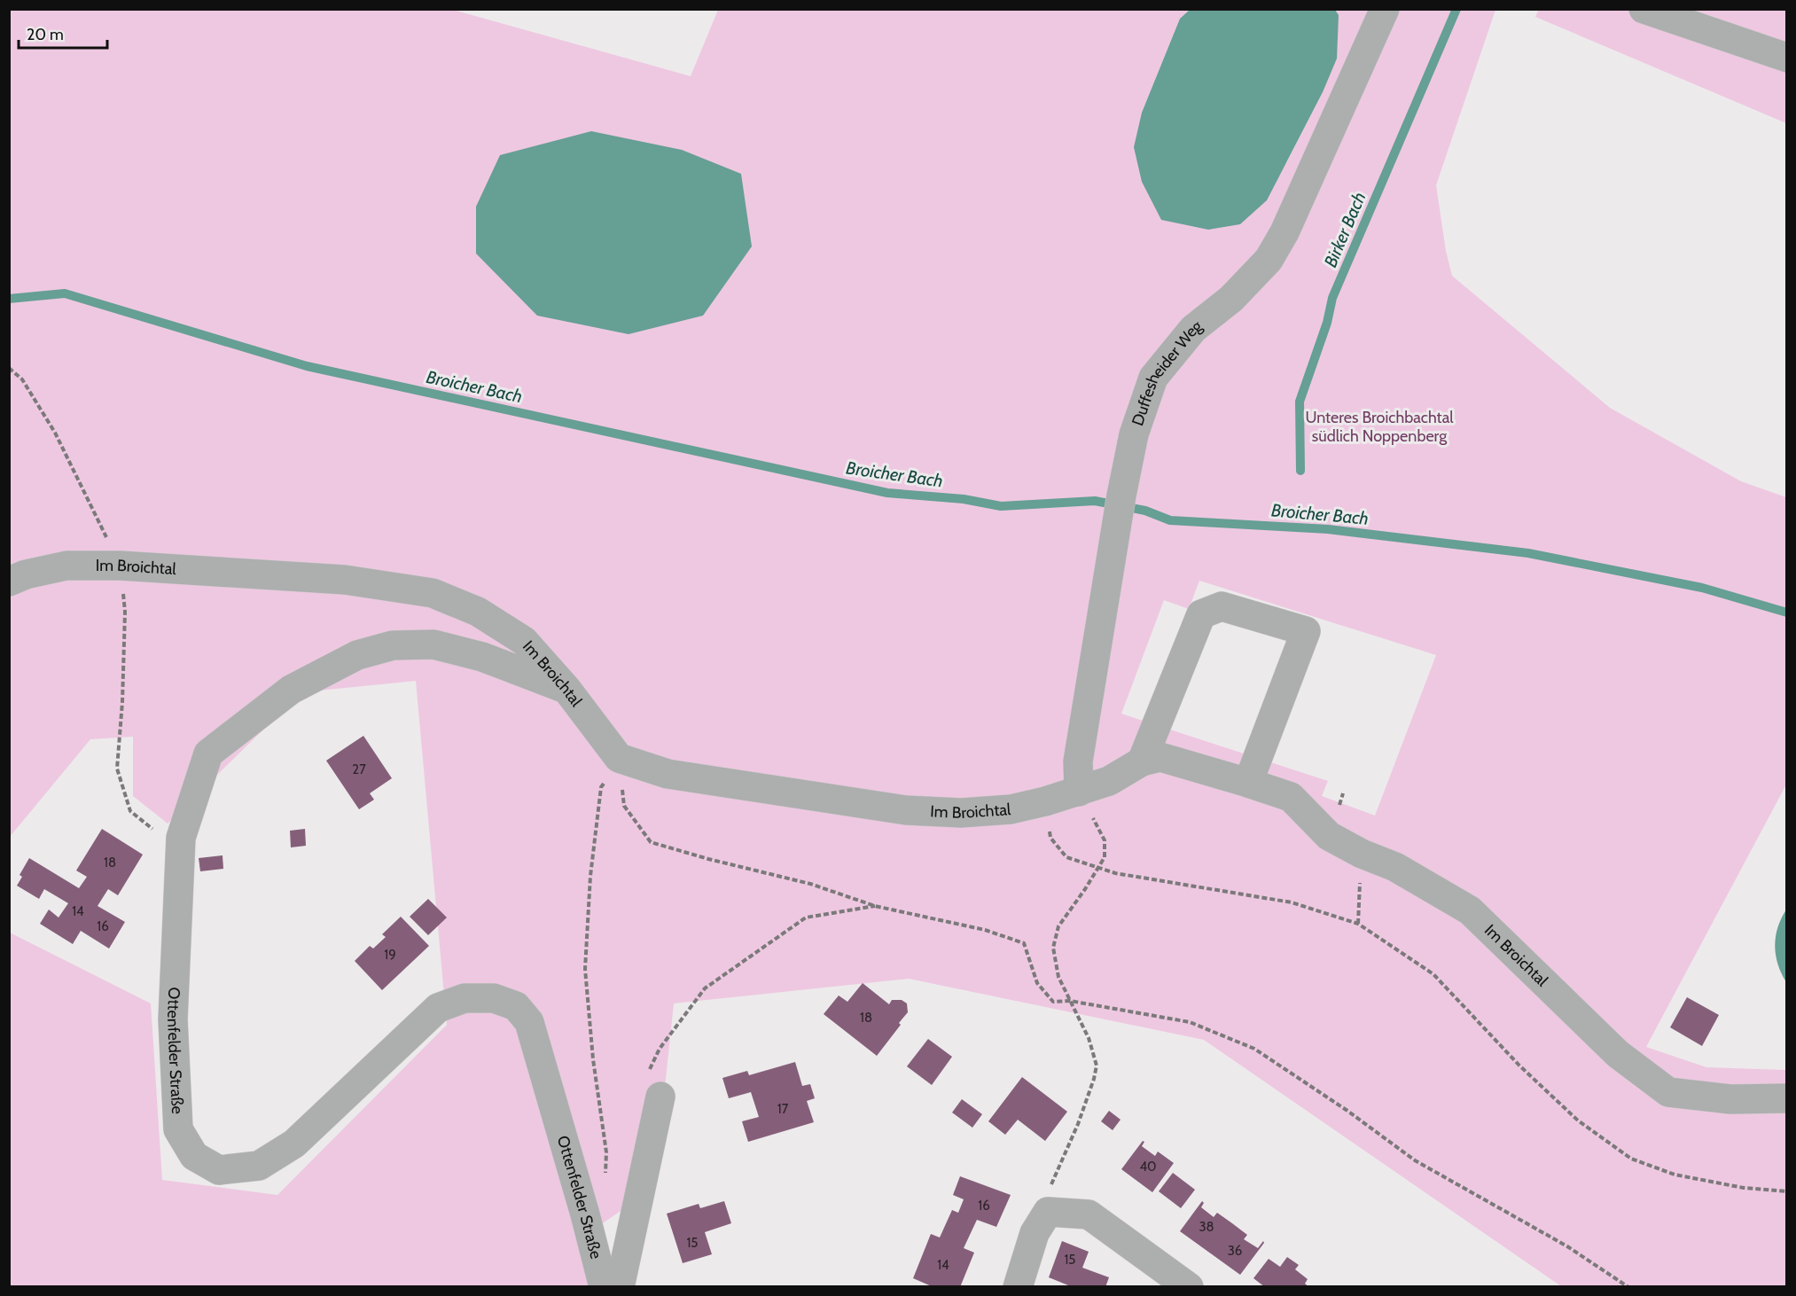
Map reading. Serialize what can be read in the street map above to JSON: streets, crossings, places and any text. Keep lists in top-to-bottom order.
{
  "streets": {
    "street": ["Duffesheider Weg", "Im Broichtal", "Ottenfelder Straße"]
  },
  "crossings": [
    ["Duffesheider Weg", "Im Broichtal"],
    ["Im Broichtal", "Ottenfelder Straße"]
  ],
  "water": ["Birker Bach", "Broicher Bach"],
  "parks": ["Unteres Broichbachtal südlich Noppenberg"],
  "house_numbers": [
    "27",
    "18",
    "14",
    "16",
    "19",
    "18",
    "17",
    "40",
    "16",
    "38",
    "15",
    "36",
    "15",
    "14"
  ],
  "scale_bar": "20 m"
}
